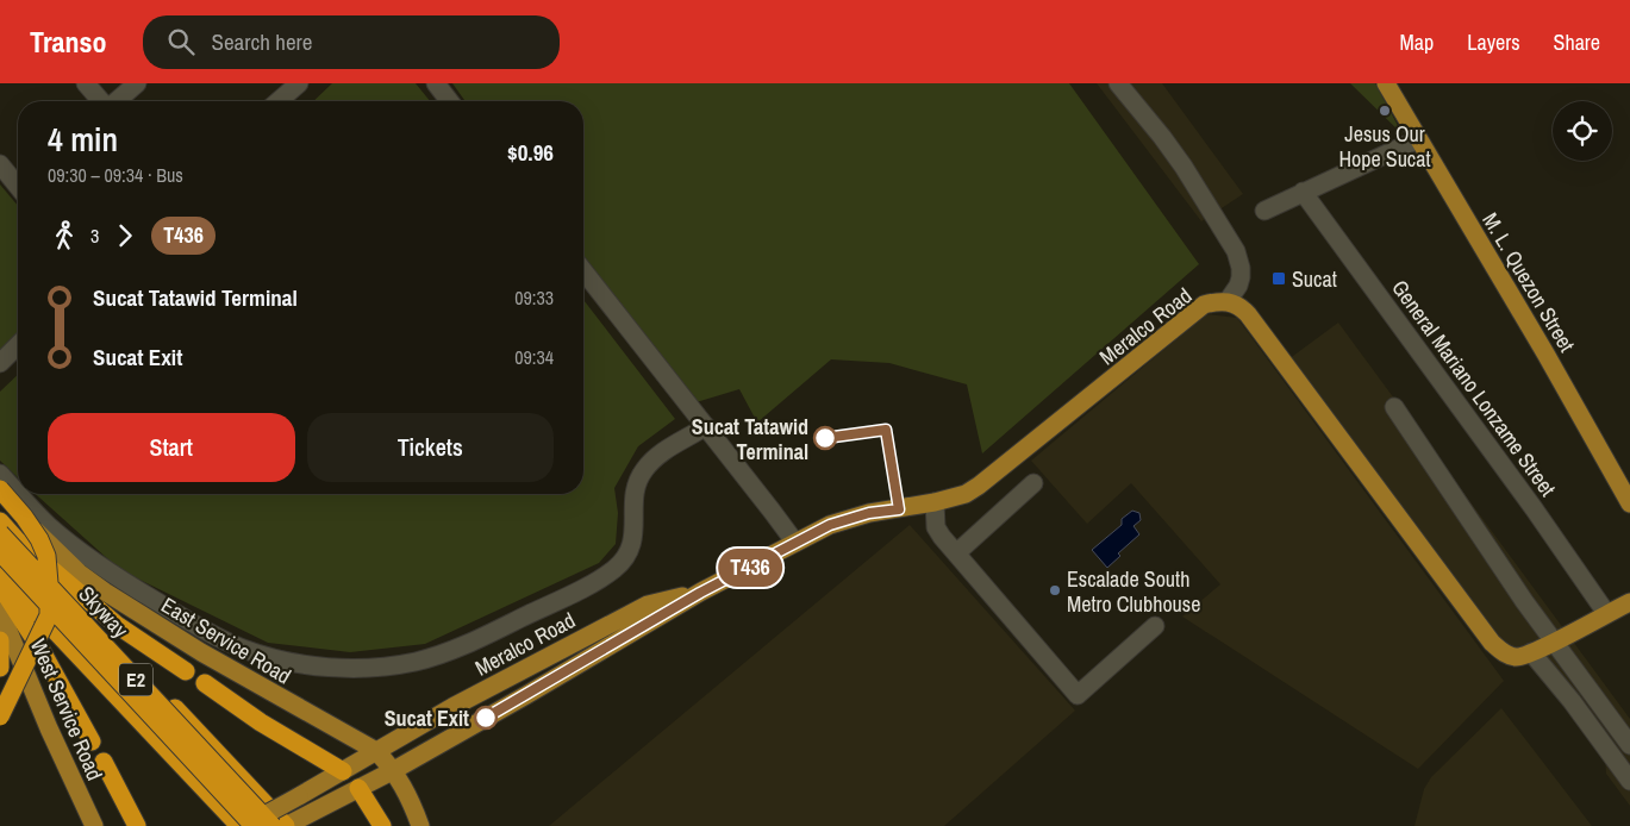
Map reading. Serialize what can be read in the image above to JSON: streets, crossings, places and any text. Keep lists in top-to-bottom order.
{
  "streets": {
    "highway": ["Skyway", "E2"],
    "main road": [
      "M. L. Quezon Street",
      "Meralco Road",
      "East Service Road",
      "West Service Road"
    ],
    "street": ["General Mariano Lonzame Street"]
  },
  "crossings": [
    ["Meralco Road", "East Service Road"],
    ["Meralco Road", "E2"]
  ],
  "places": {
    "other": [
      "Jesus Our Hope Sucat",
      "Sucat Tatawid Terminal",
      "Escalade South Metro Clubhouse",
      "Sucat Exit"
    ],
    "transit": ["Sucat"]
  },
  "lines": ["bus line T436"],
  "page": {
    "header": "Transo",
    "search": "Search here",
    "nav": ["Map", "Layers", "Share"],
    "on_map": "T436",
    "heading": ["4 min", "09:30 – 09:34 · Bus", "$0.96"],
    "legs": ["3", "T436"],
    "list": [
      {
        "name": "Sucat Tatawid Terminal",
        "value": "09:33"
      },
      {
        "name": "Sucat Exit",
        "value": "09:34"
      }
    ],
    "buttons": ["Start", "Tickets"]
  }
}
